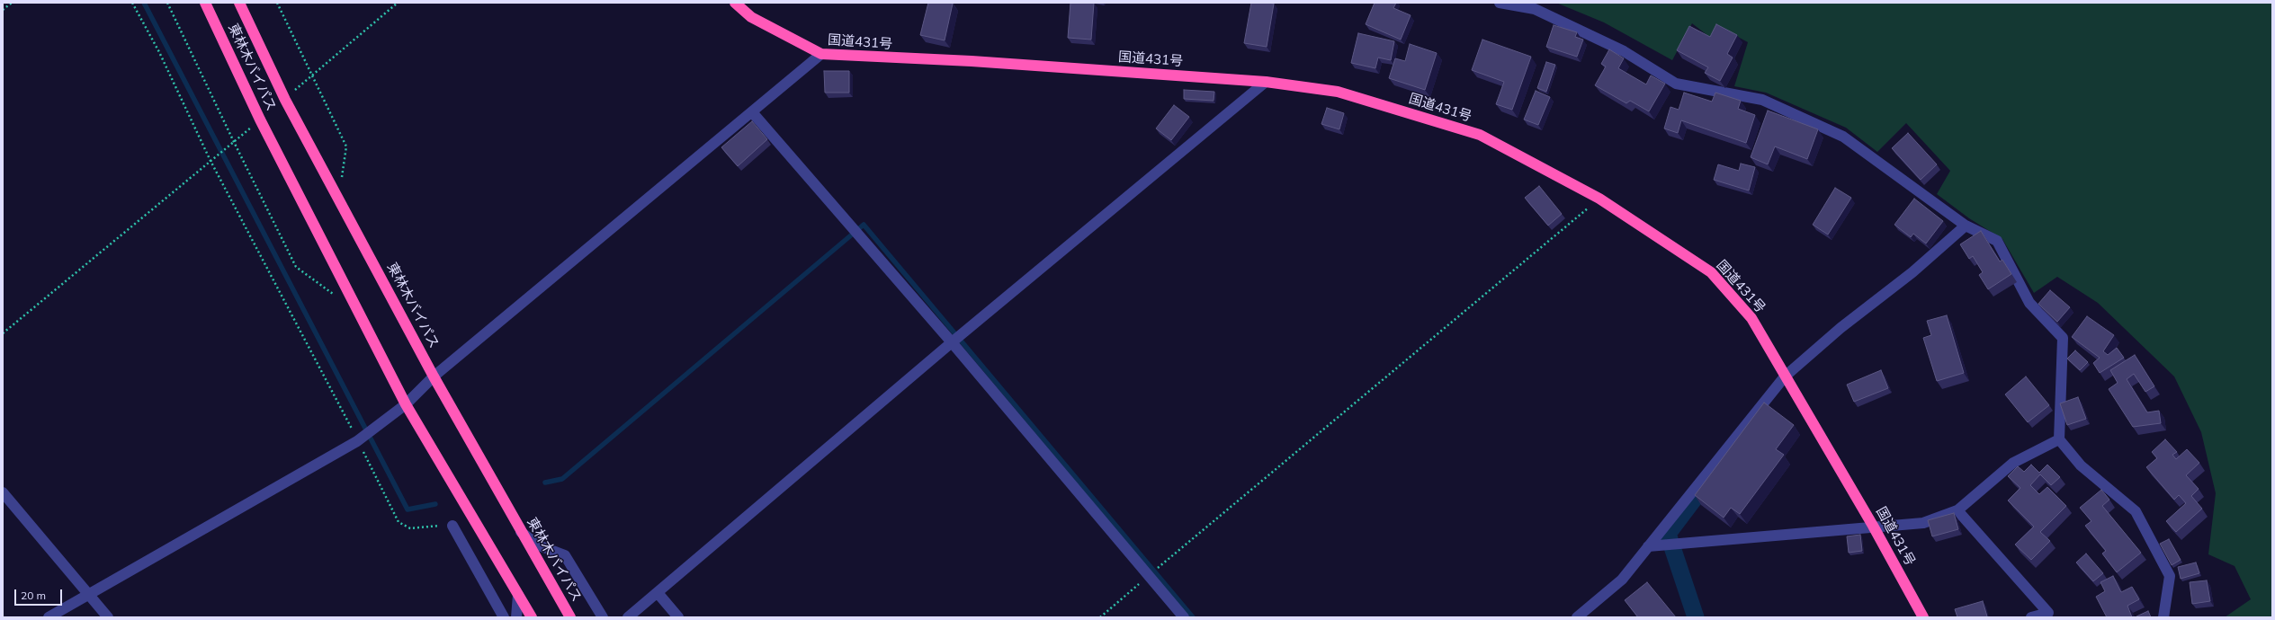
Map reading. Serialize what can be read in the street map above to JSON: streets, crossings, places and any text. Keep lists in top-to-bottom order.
{
  "streets": {
    "highway": ["国道431号", "東林木バイパス"]
  },
  "scale_bar": "20 m"
}
